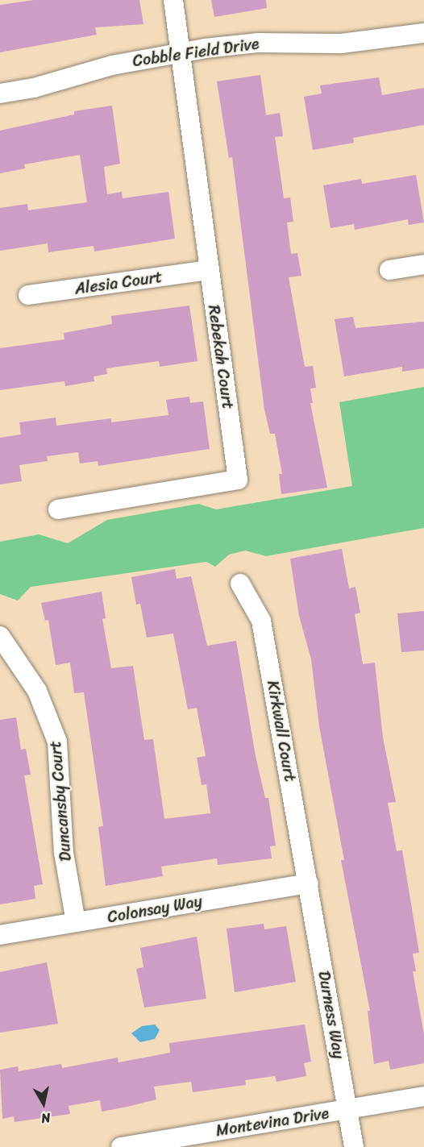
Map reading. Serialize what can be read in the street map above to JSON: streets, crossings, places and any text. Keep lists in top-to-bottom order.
{
  "streets": {
    "street": [
      "Cobble Field Drive",
      "Alesia Court",
      "Rebekah Court",
      "Kirkwall Court",
      "Duncansby Court",
      "Colonsay Way",
      "Durness Way",
      "Montevina Drive"
    ]
  },
  "crossings": [
    ["Cobble Field Drive", "Rebekah Court"],
    ["Alesia Court", "Rebekah Court"],
    ["Kirkwall Court", "Colonsay Way"],
    ["Kirkwall Court", "Durness Way"],
    ["Duncansby Court", "Colonsay Way"],
    ["Colonsay Way", "Durness Way"],
    ["Durness Way", "Montevina Drive"]
  ],
  "north": "bottom"
}
